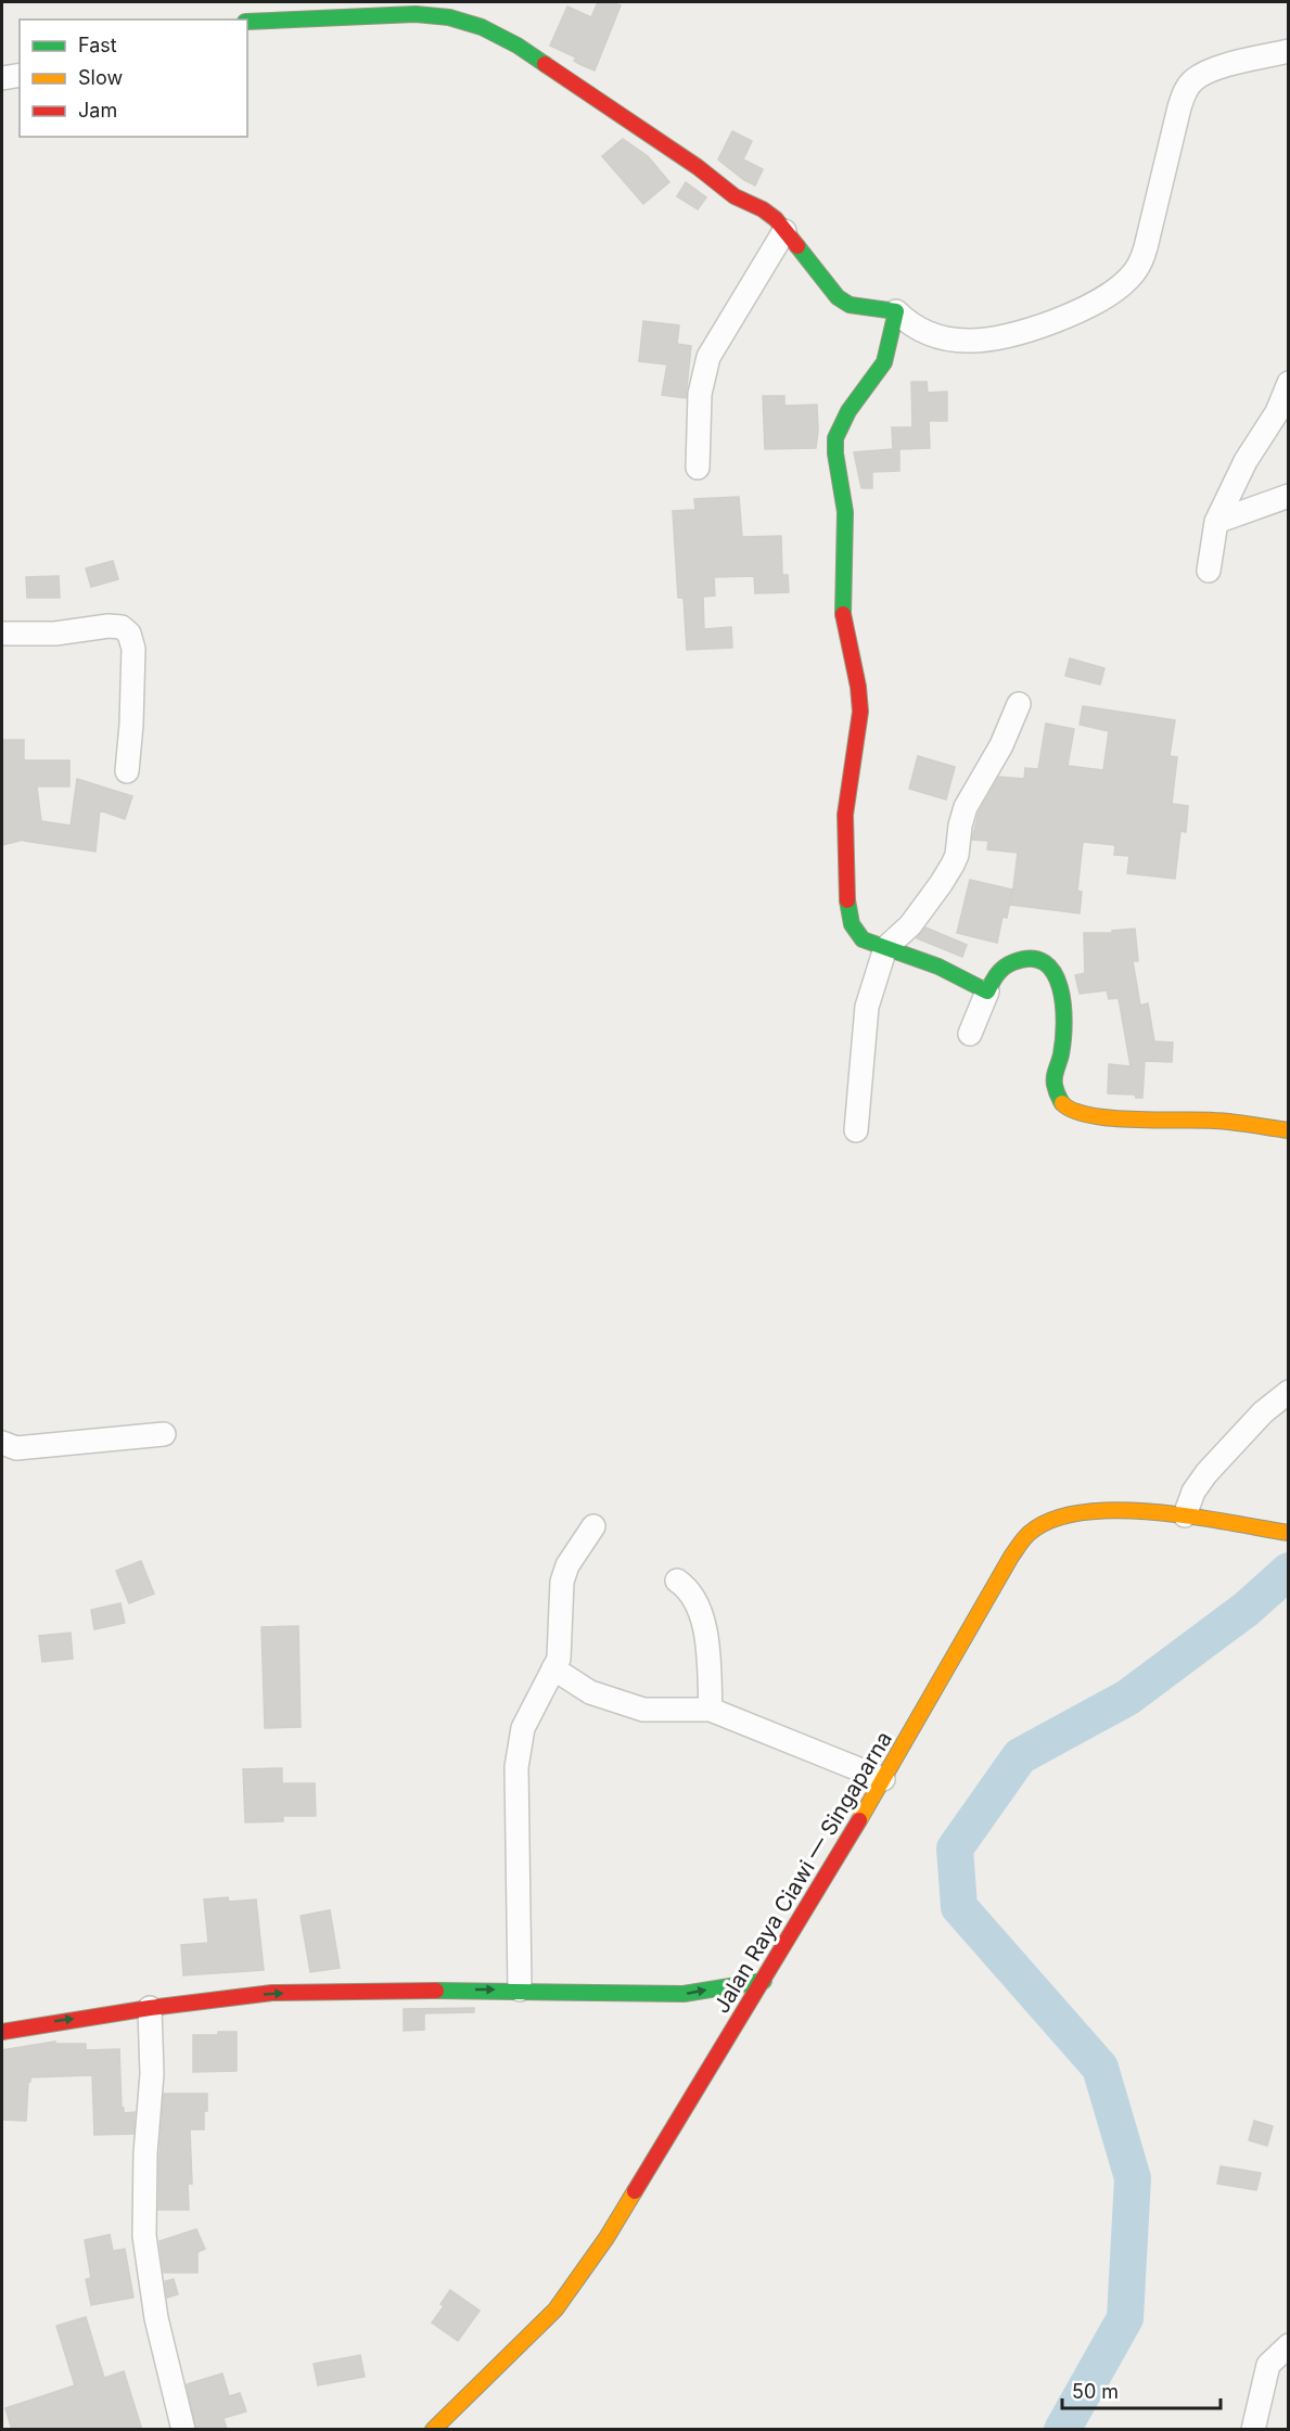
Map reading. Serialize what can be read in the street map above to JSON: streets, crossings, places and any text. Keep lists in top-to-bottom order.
{
  "streets": {
    "street": ["Jalan Raya Ciawi — Singaparna"]
  },
  "legend": ["Fast", "Slow", "Jam"],
  "scale_bar": "50 m"
}
